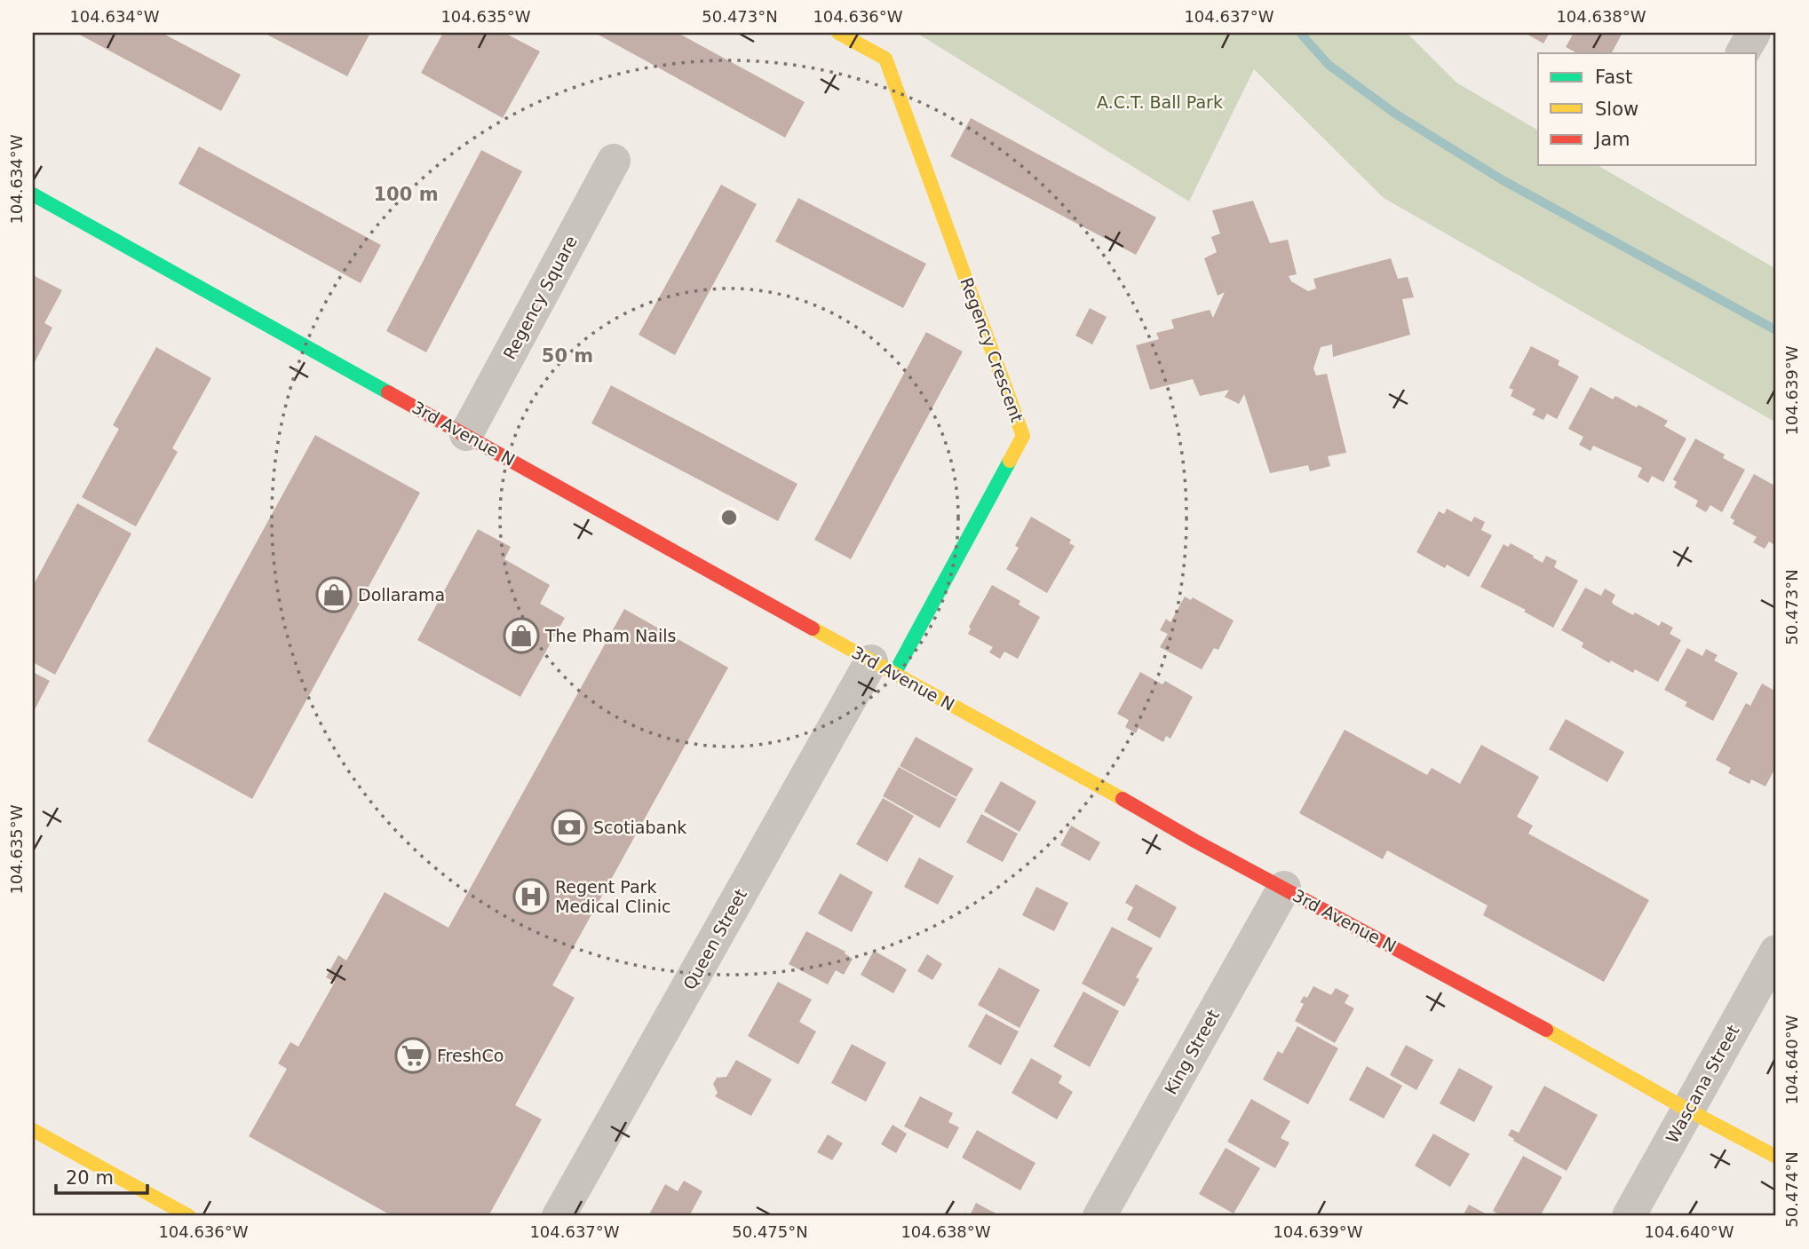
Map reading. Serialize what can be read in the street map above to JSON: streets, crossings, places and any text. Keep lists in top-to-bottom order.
{
  "streets": {
    "street": [
      "Regency Square",
      "Regency Crescent",
      "3rd Avenue N",
      "Queen Street",
      "King Street",
      "Wascana Street"
    ]
  },
  "crossings": [
    ["Regency Square", "3rd Avenue N"],
    ["Regency Crescent", "3rd Avenue N"],
    ["Regency Crescent", "Queen Street"],
    ["3rd Avenue N", "Queen Street"],
    ["3rd Avenue N", "King Street"],
    ["3rd Avenue N", "Wascana Street"]
  ],
  "parks": ["A.C.T. Ball Park"],
  "places": {
    "shop": ["Dollarama", "The Pham Nails"],
    "bank": ["Scotiabank"],
    "hospital": ["Regent Park Medical Clinic"],
    "supermarket": ["FreshCo"]
  },
  "legend": ["Fast", "Slow", "Jam"],
  "scale_bar": "20 m",
  "coordinates": [
    "104.634°W",
    "104.635°W",
    "50.473°N",
    "104.636°W",
    "104.637°W",
    "104.638°W",
    "104.639°W",
    "104.640°W",
    "50.474°N",
    "50.475°N"
  ],
  "rings": ["100 m", "50 m"]
}
